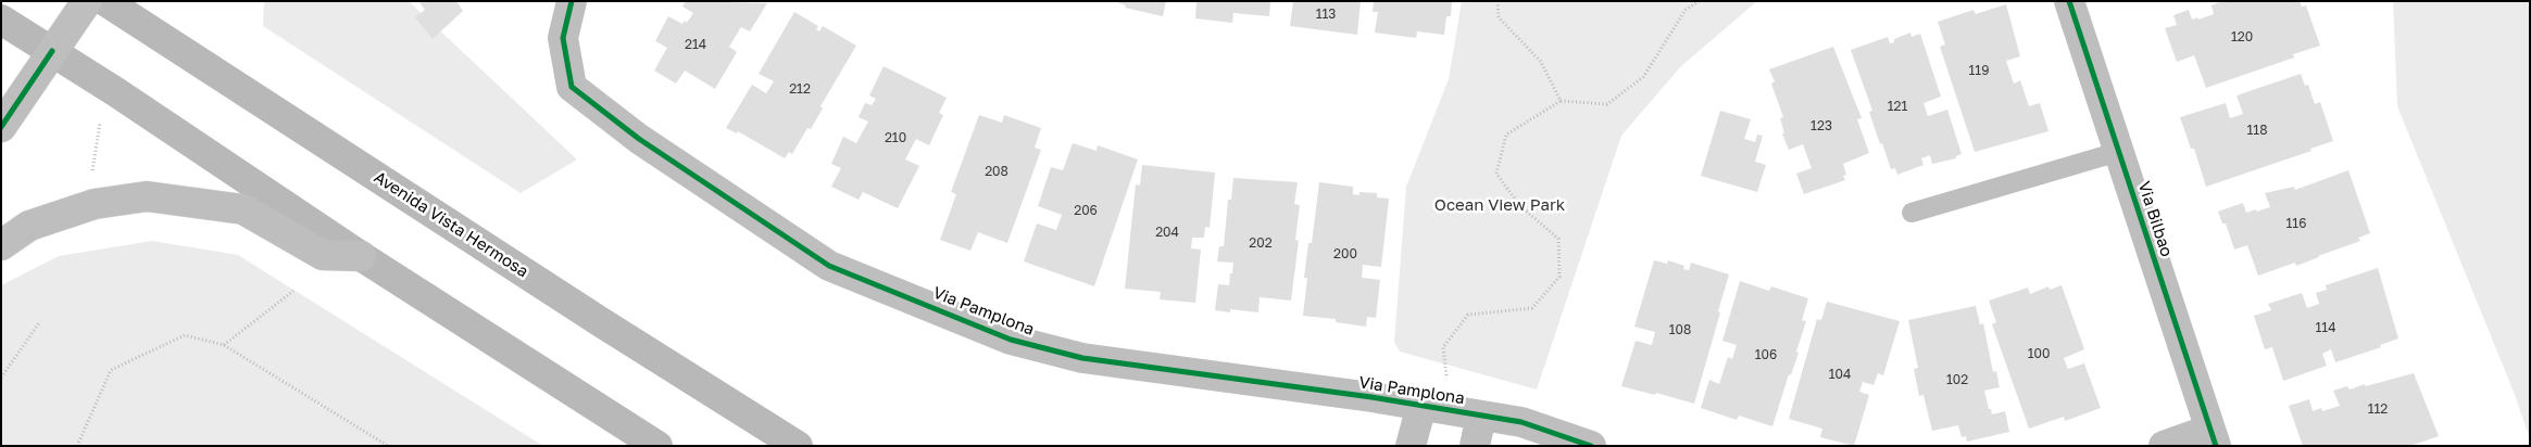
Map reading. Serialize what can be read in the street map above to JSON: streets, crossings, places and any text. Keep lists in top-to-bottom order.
{
  "streets": {
    "main road": ["Avenida Vista Hermosa"],
    "street": ["Via Bilbao", "Via Pamplona"]
  },
  "parks": ["Ocean View Park"],
  "house_numbers": [
    "113",
    "120",
    "214",
    "119",
    "212",
    "121",
    "123",
    "118",
    "210",
    "208",
    "206",
    "116",
    "204",
    "202",
    "200",
    "114",
    "108",
    "100",
    "106",
    "104",
    "102",
    "112"
  ]
}
